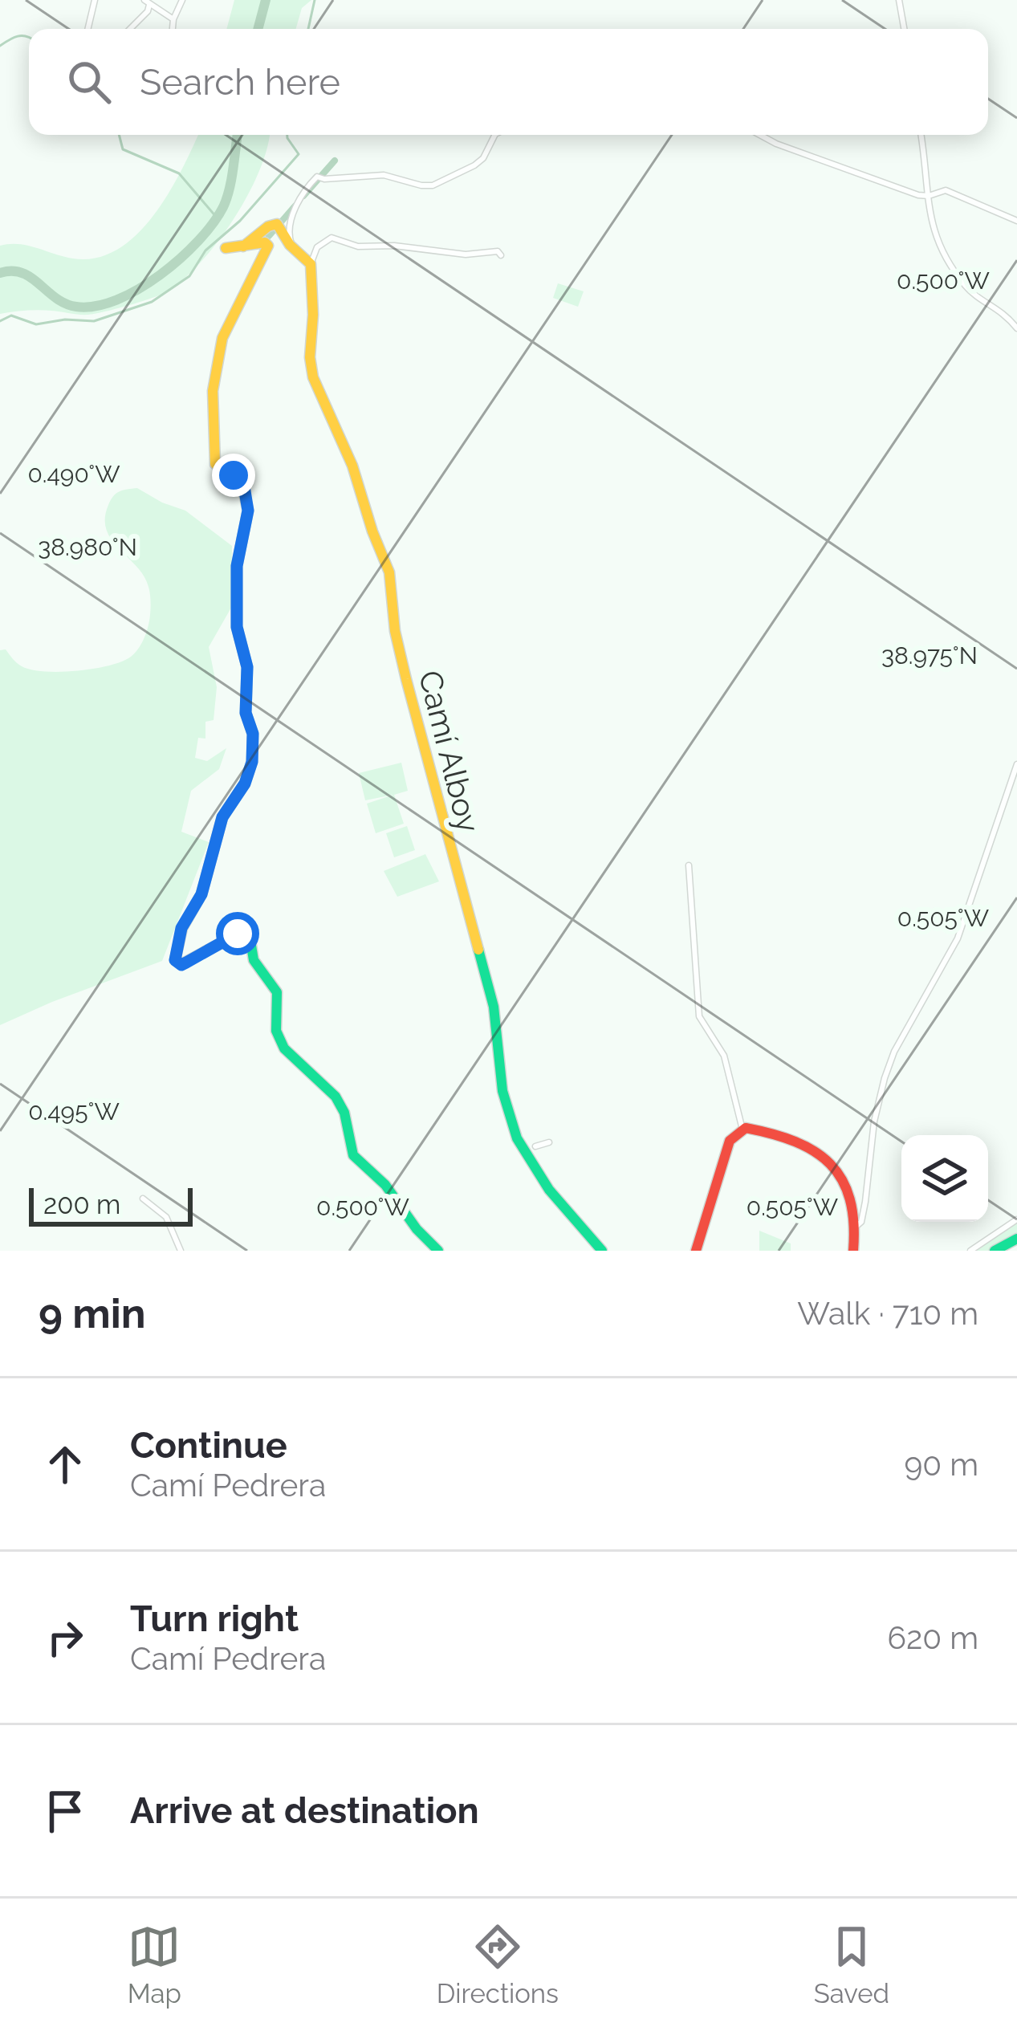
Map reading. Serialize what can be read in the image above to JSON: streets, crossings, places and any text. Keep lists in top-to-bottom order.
{
  "streets": {
    "street": ["Camí Alboy"]
  },
  "scale_bar": "200 m",
  "page": {
    "search": "Search here",
    "scale": "200 m",
    "heading": ["9 min", "Walk · 710 m"],
    "list": [
      ["Continue", "Camí Pedrera", "90 m"],
      ["Turn right", "Camí Pedrera", "620 m"],
      "Arrive at destination"
    ],
    "nav": ["Map", "Directions", "Saved"]
  },
  "coordinates": [
    "0.500°W",
    "0.490°W",
    "38.980°N",
    "38.975°N",
    "0.505°W",
    "0.495°W"
  ]
}
